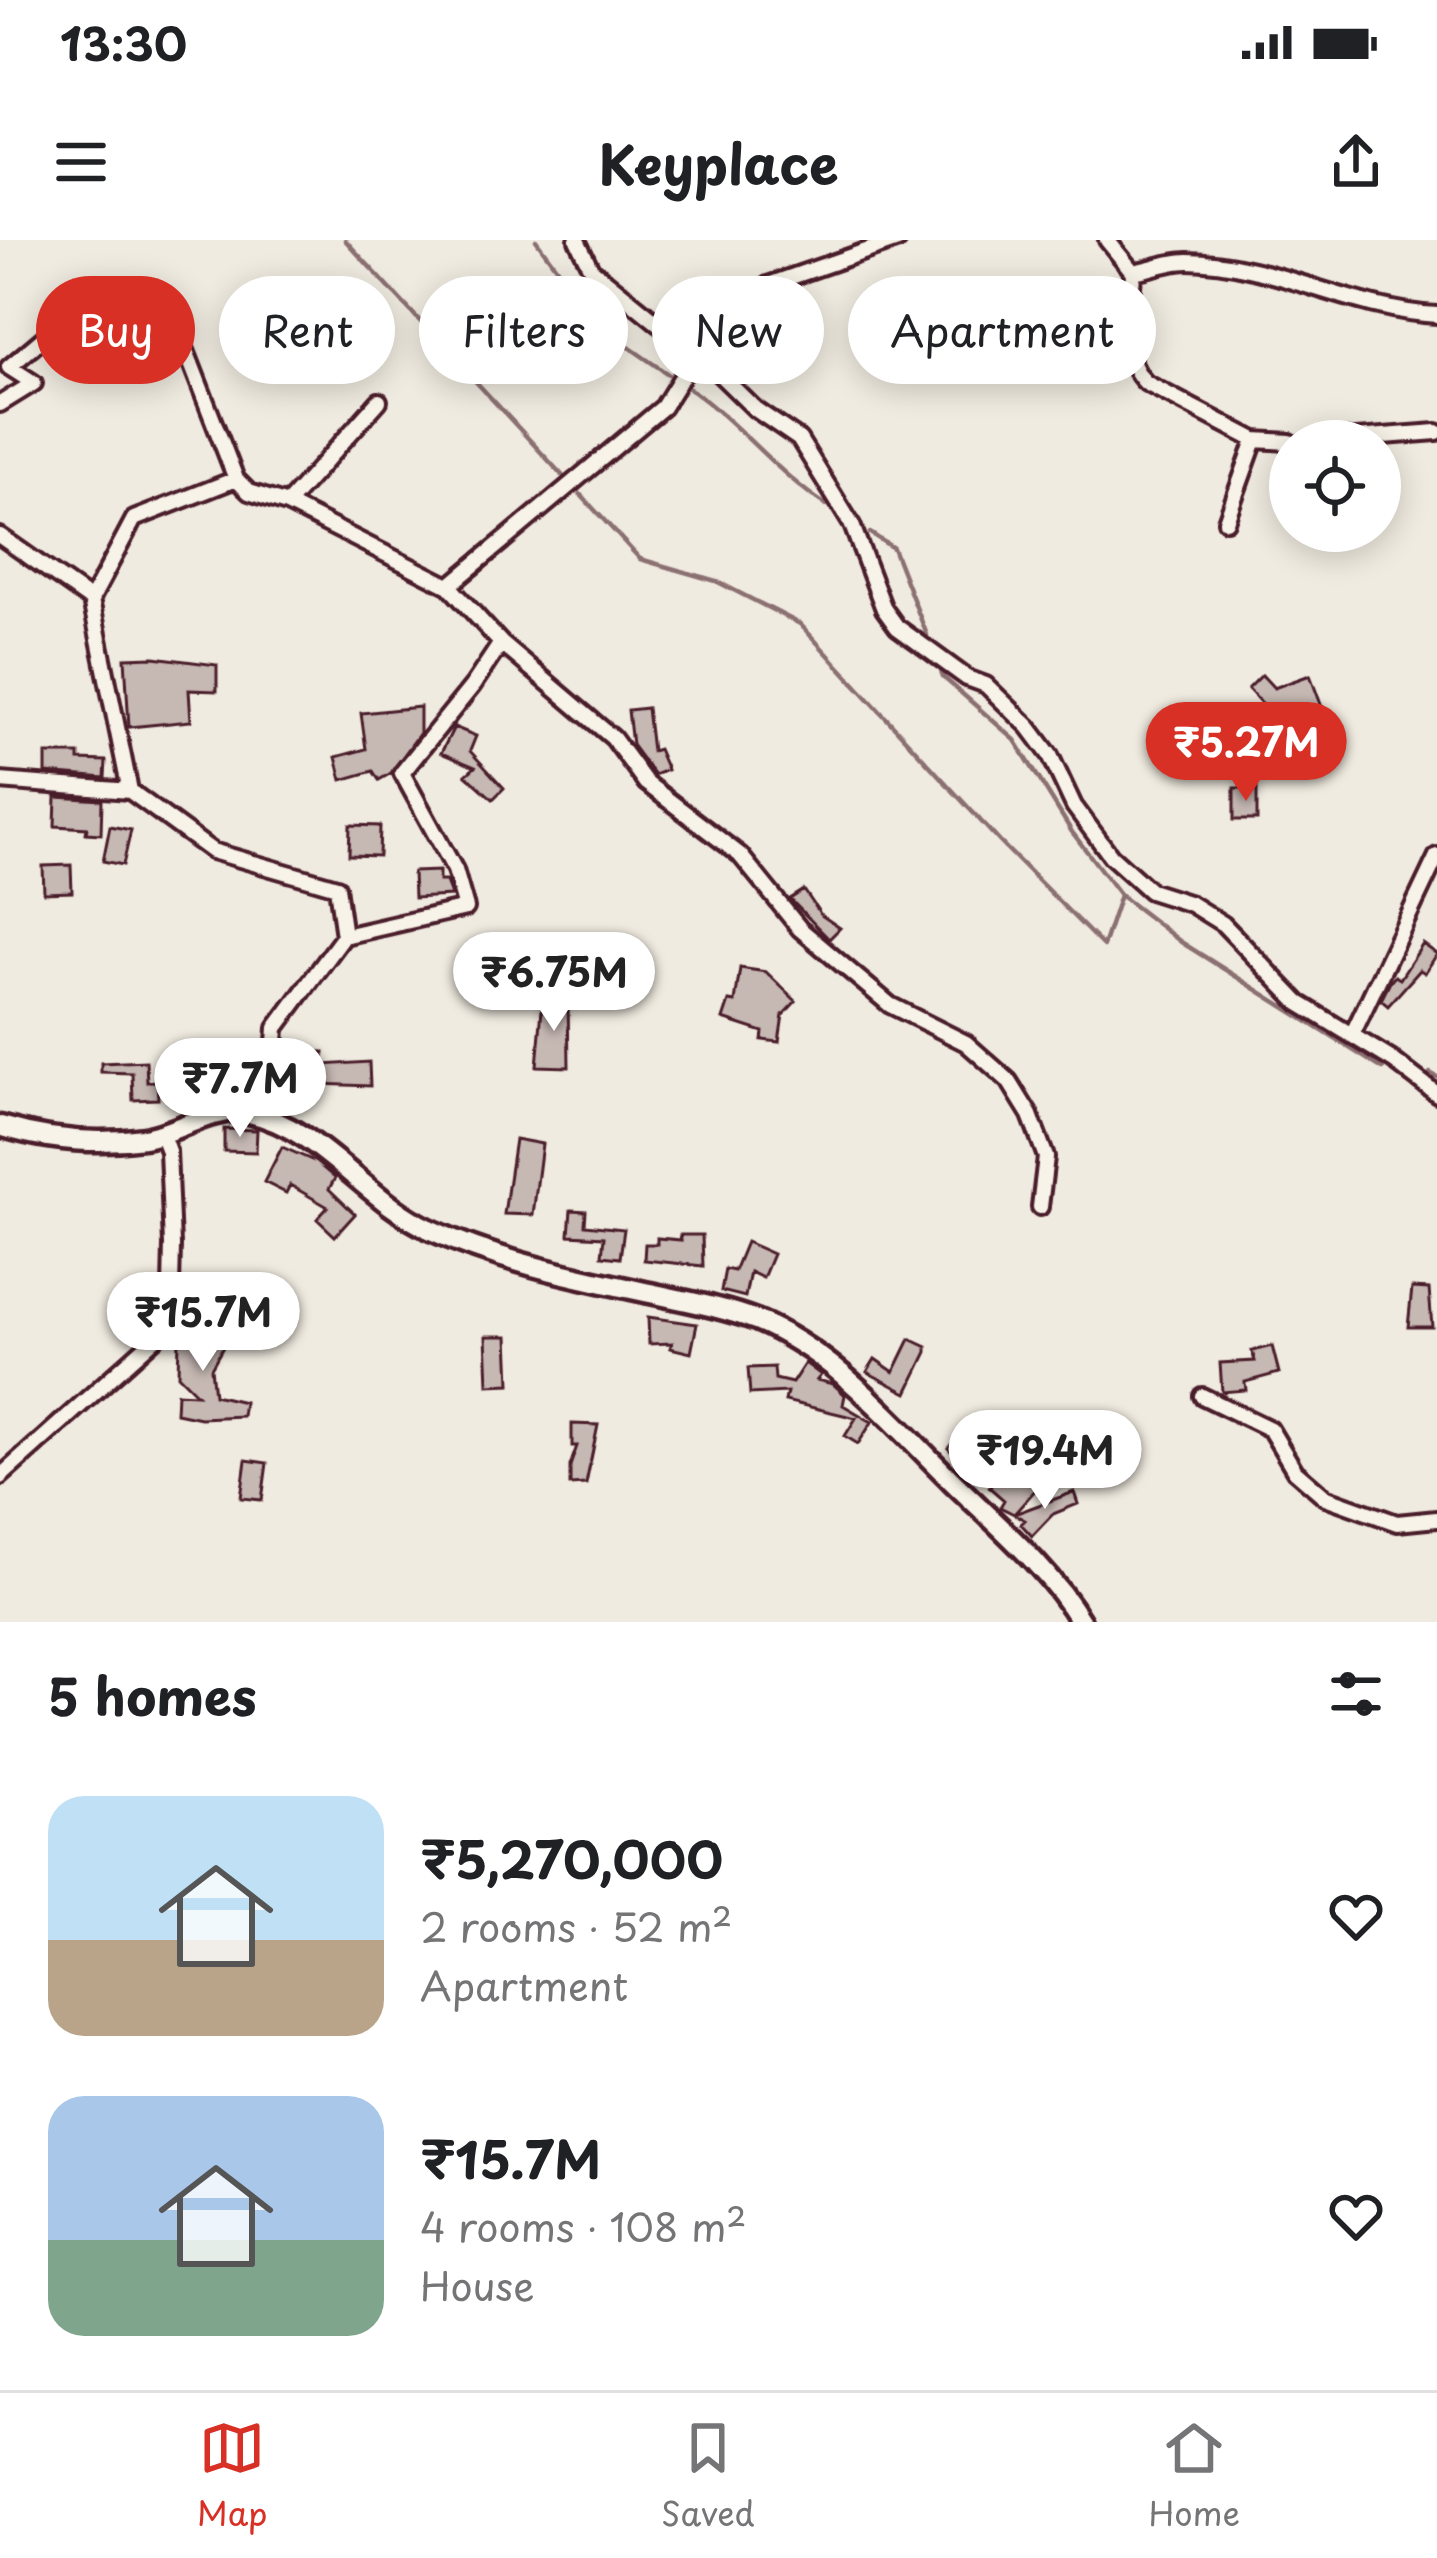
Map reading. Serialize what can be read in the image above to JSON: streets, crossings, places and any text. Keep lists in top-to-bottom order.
{
  "page": {
    "status": "13:30",
    "header": "Keyplace",
    "chip": [
      "Buy",
      "Rent",
      "Filters",
      "New",
      "Apartment"
    ],
    "price": [
      "₹5.27M",
      "₹6.75M",
      "₹7.7M",
      "₹15.7M",
      "₹19.4M"
    ],
    "heading": "5 homes",
    "list": [
      {
        "name": "₹5,270,000",
        "note": "2 rooms · 52 m² · Apartment"
      },
      {
        "name": "₹15.7M",
        "note": "4 rooms · 108 m² · House"
      }
    ],
    "tabs": ["Map", "Saved", "Home"]
  }
}
